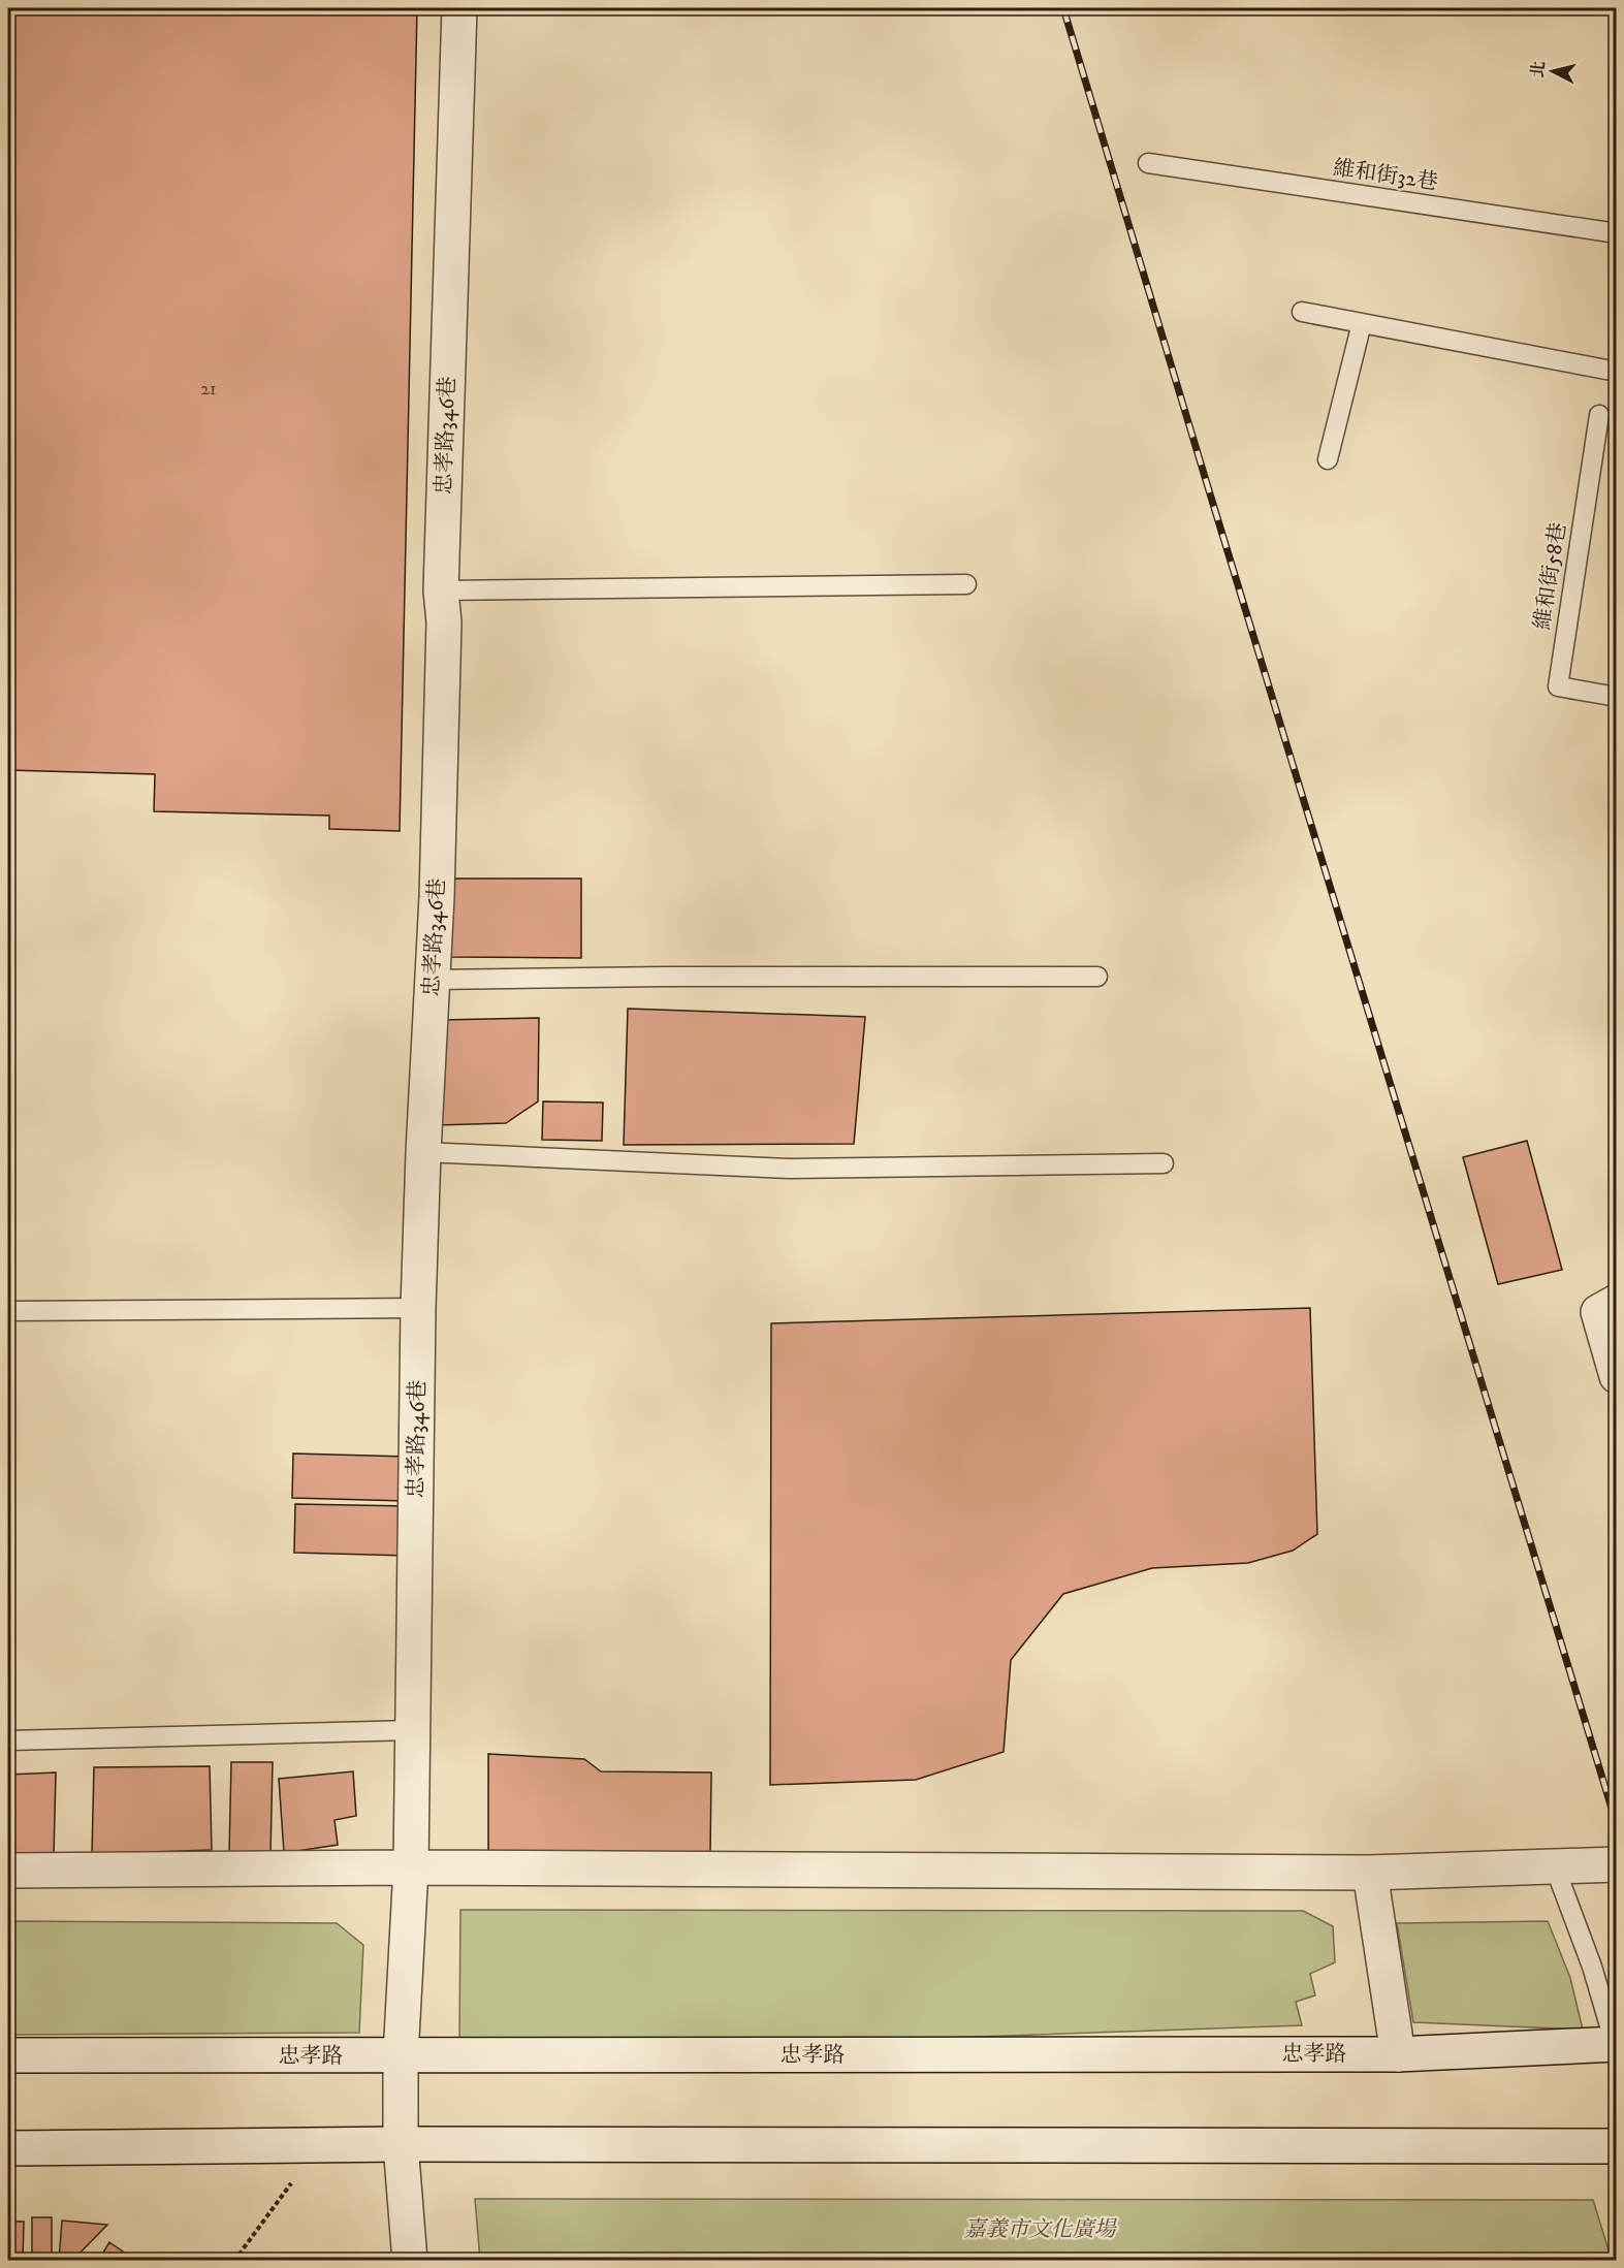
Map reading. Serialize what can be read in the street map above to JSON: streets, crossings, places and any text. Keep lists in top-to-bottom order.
{
  "streets": {
    "street": ["忠孝路346巷", "忠孝路"],
    "lane": ["維和街32巷", "維和街58巷"]
  },
  "crossings": [
    ["忠孝路346巷", "忠孝路"]
  ],
  "parks": ["嘉義市文化廣場"],
  "house_numbers": ["21"],
  "north": "left"
}
